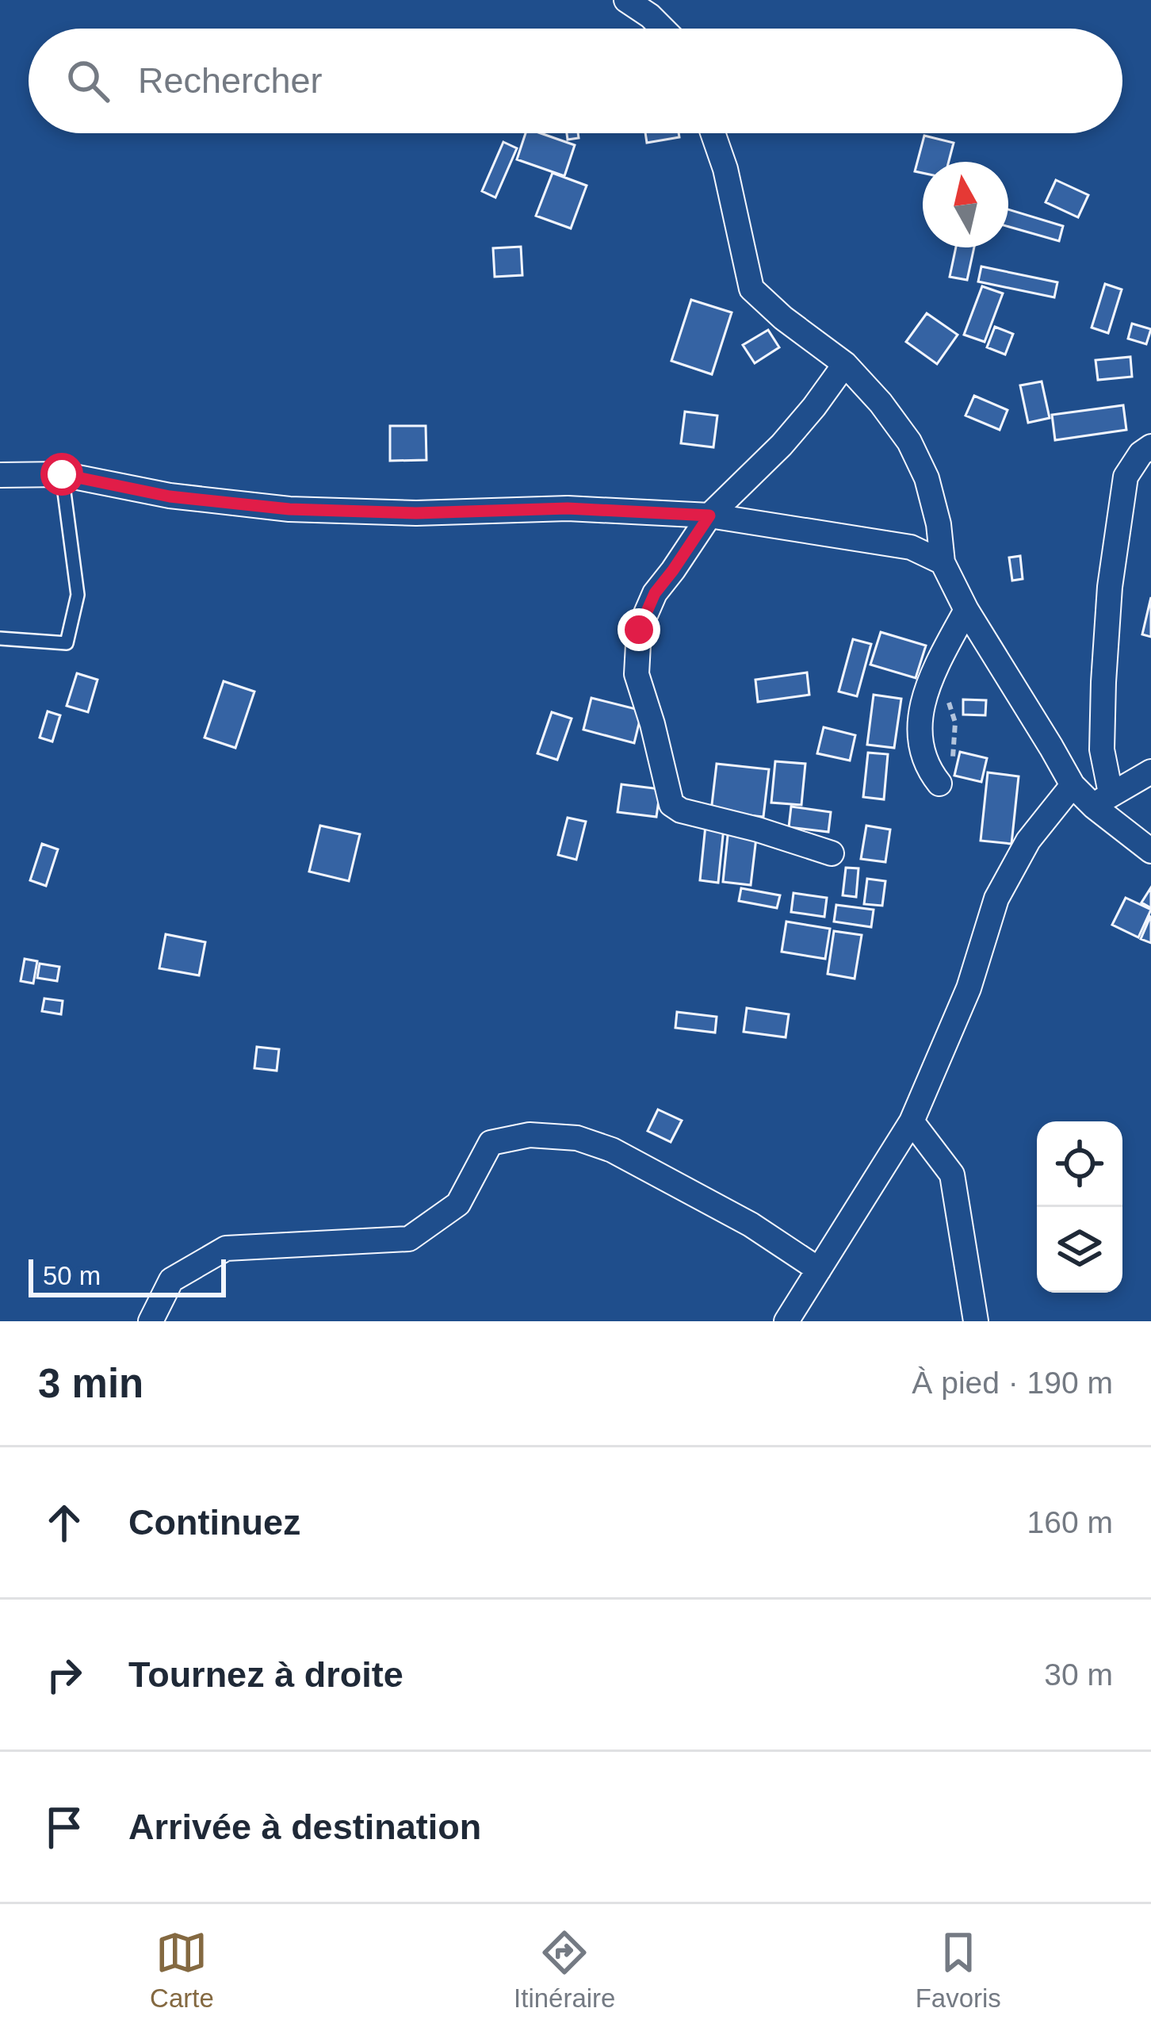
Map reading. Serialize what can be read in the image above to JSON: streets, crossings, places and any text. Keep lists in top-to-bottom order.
{
  "scale_bar": "50 m",
  "north": "top",
  "page": {
    "search": "Rechercher",
    "scale": "50 m",
    "heading": ["3 min", "À pied · 190 m"],
    "list": [
      ["Continuez", "160 m"],
      ["Tournez à droite", "30 m"],
      "Arrivée à destination"
    ],
    "nav": ["Carte", "Itinéraire", "Favoris"]
  }
}
